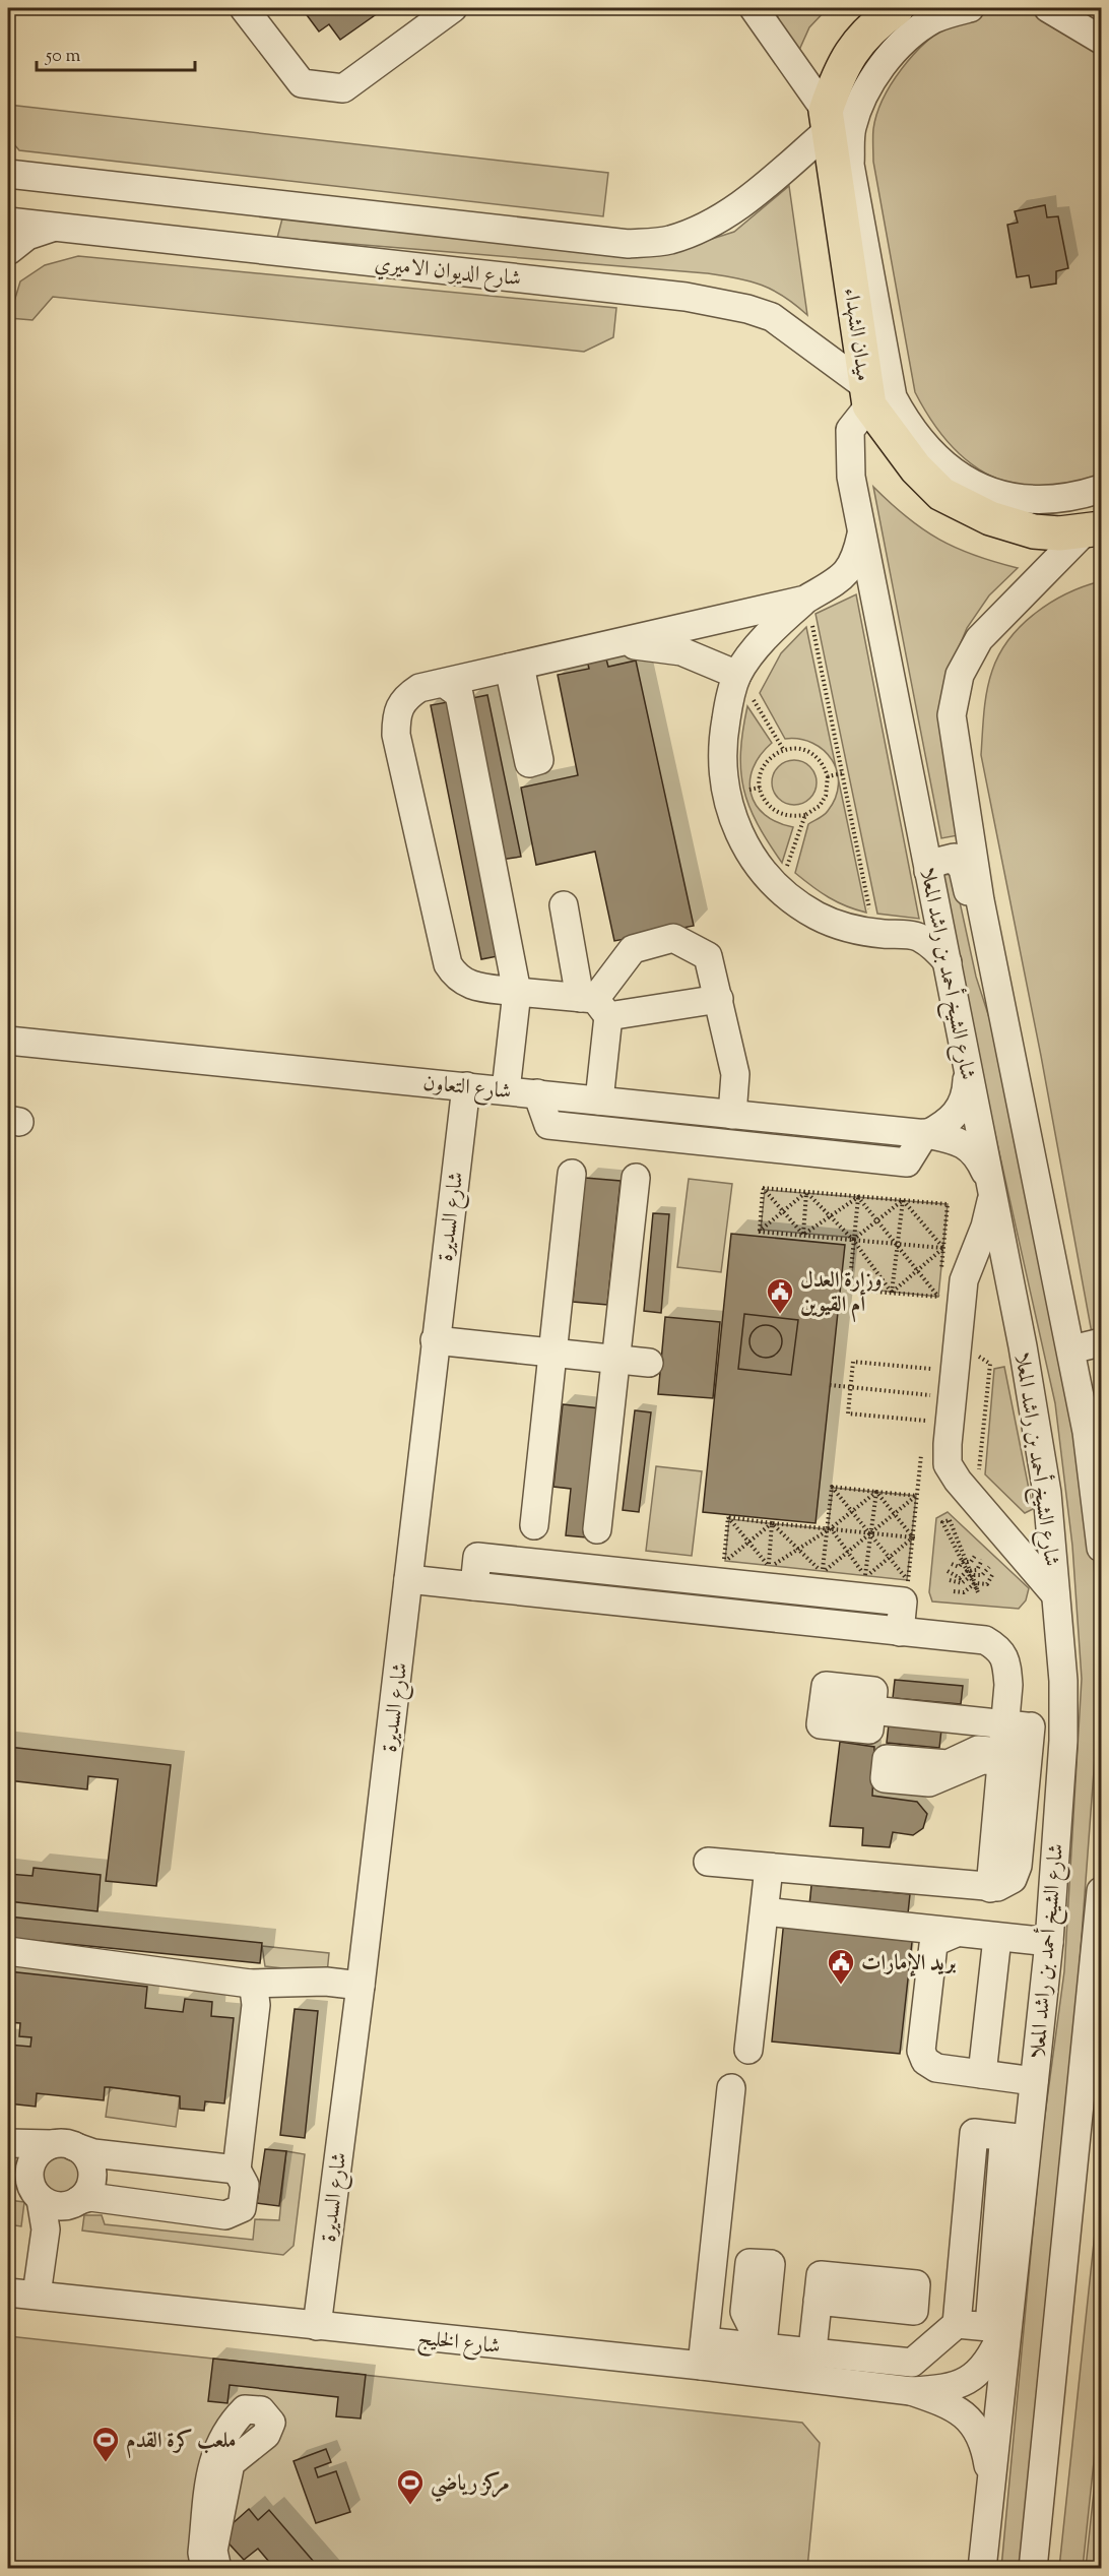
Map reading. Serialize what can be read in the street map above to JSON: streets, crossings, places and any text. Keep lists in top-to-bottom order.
{
  "streets": {
    "main road": ["ميدان الشهداء"],
    "street": [
      "شارع الديوان الاميري",
      "شارع الشيخ أحمد بن راشد المعلا",
      "شارع التعاون",
      "شارع السديرة",
      "شارع الخليج"
    ]
  },
  "crossings": [
    ["شارع الديوان الاميري", "ميدان الشهداء"],
    ["شارع الديوان الاميري", "شارع الشيخ أحمد بن راشد المعلا"],
    ["ميدان الشهداء", "شارع الشيخ أحمد بن راشد المعلا"],
    ["شارع الشيخ أحمد بن راشد المعلا", "شارع التعاون"],
    ["شارع الشيخ أحمد بن راشد المعلا", "شارع الخليج"],
    ["شارع التعاون", "شارع السديرة"],
    ["شارع السديرة", "شارع الخليج"]
  ],
  "places": {
    "public building": ["وزارة العدل أم القيوين", "بريد الإمارات"],
    "sports": ["ملعب كرة القدم", "مركز رياضي"]
  },
  "scale_bar": "50 m"
}
